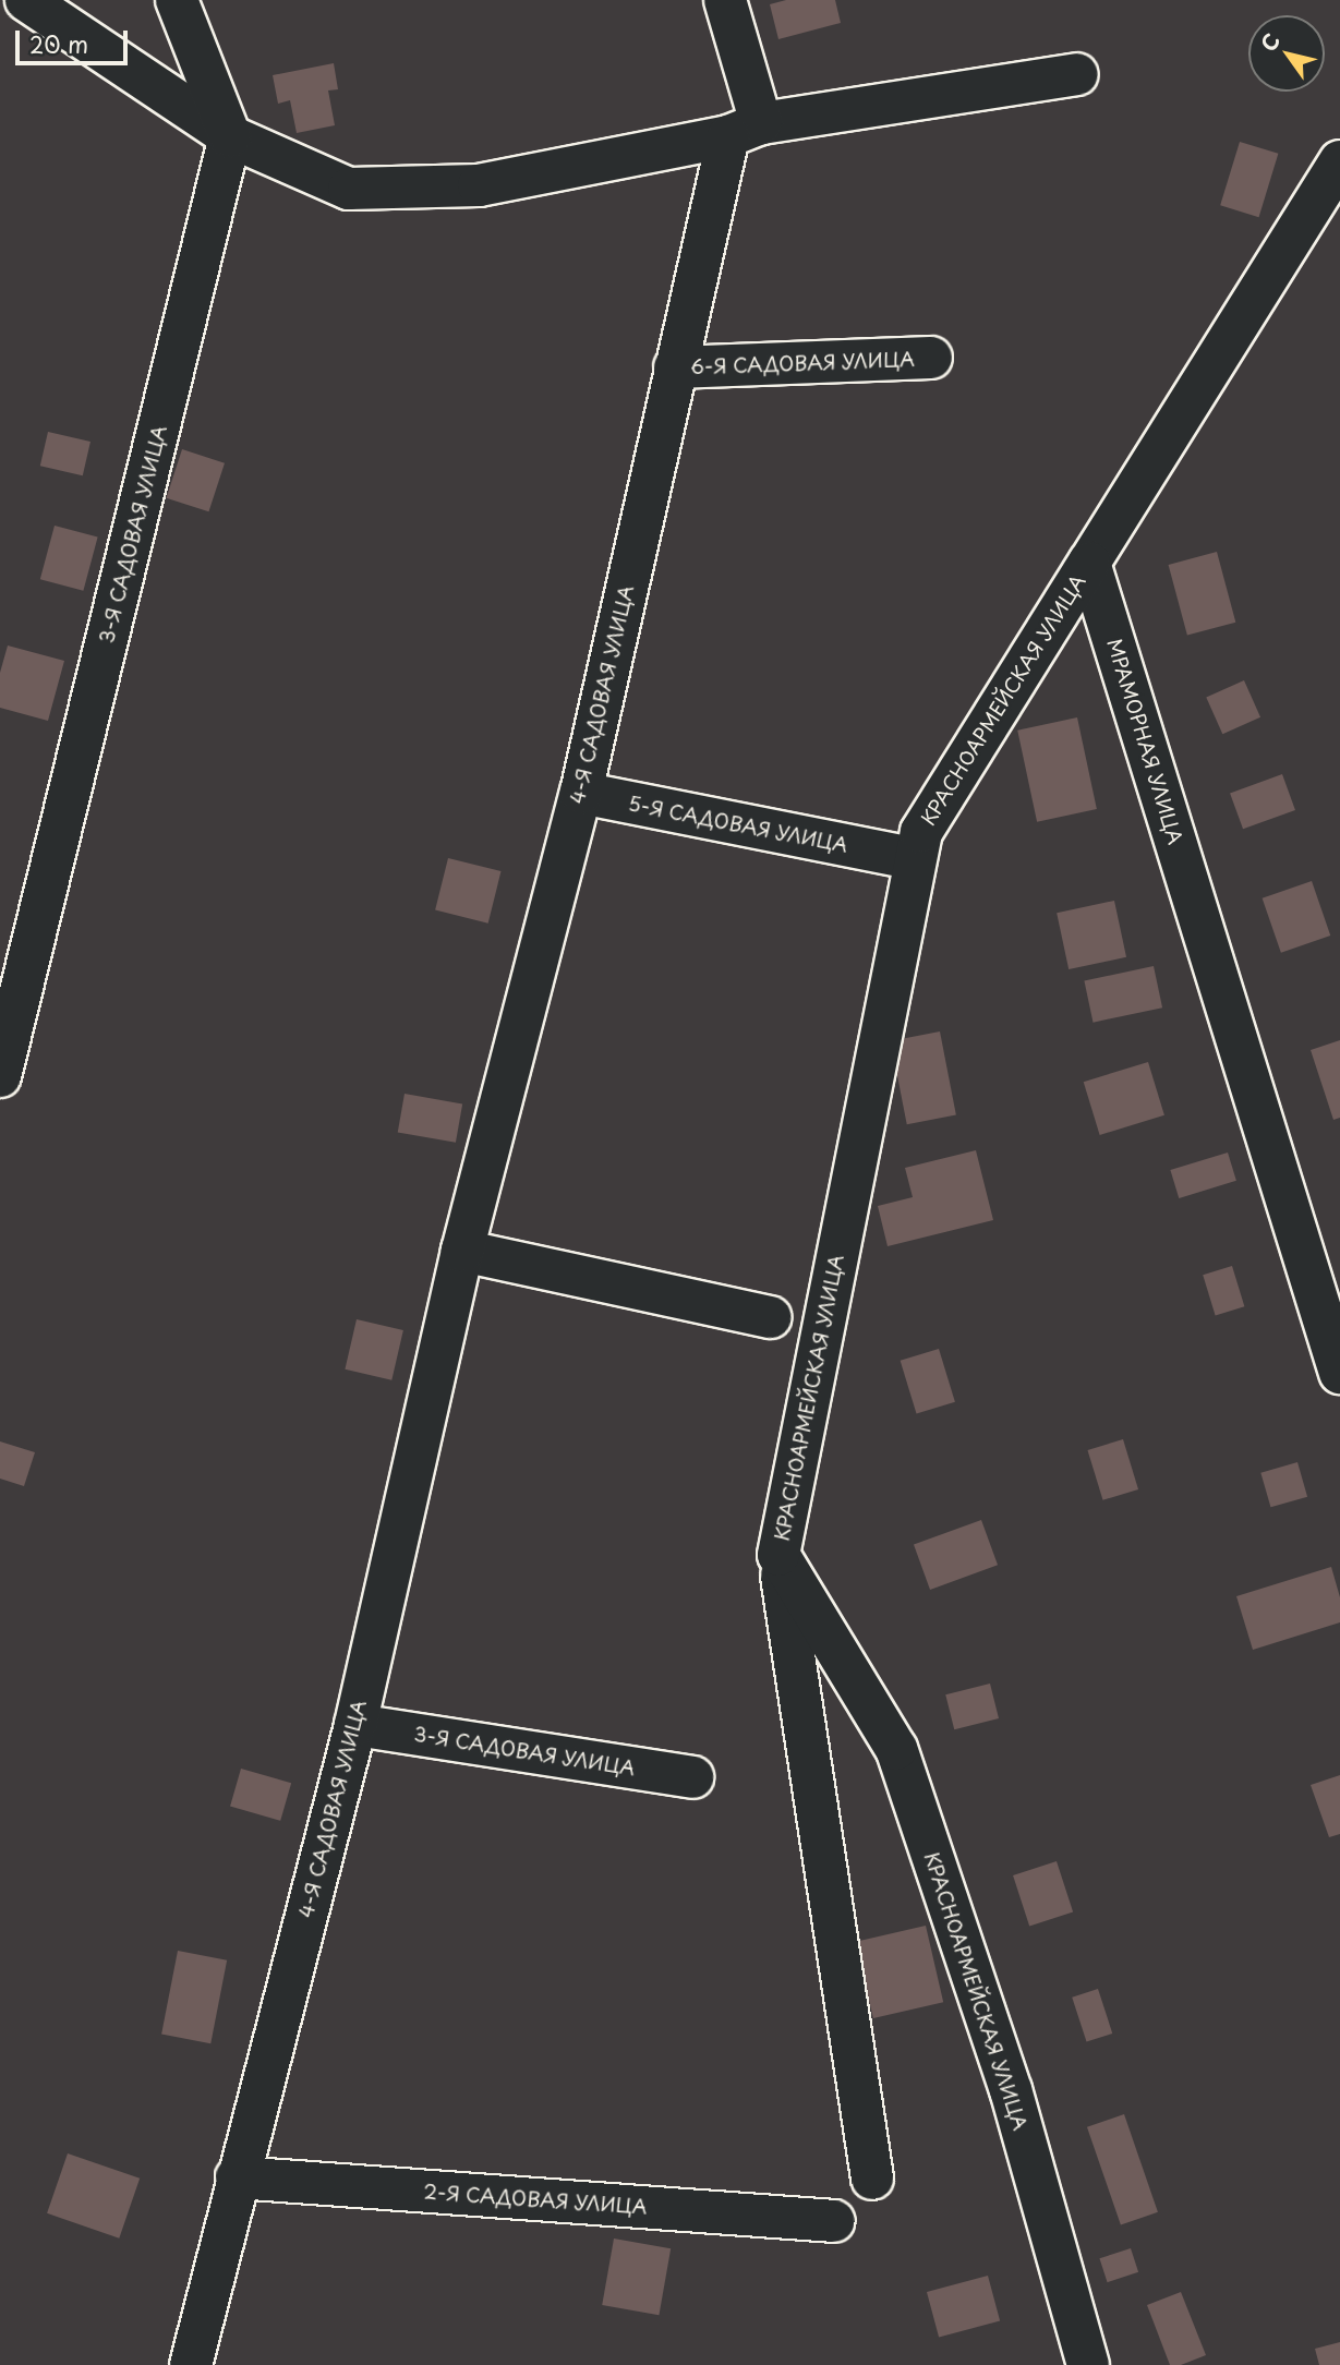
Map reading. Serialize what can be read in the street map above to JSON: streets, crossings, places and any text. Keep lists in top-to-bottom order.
{
  "streets": {
    "street": [
      "6-Я САДОВАЯ УЛИЦА",
      "3-Я САДОВАЯ УЛИЦА",
      "4-Я САДОВАЯ УЛИЦА",
      "КРАСНОАРМЕЙСКАЯ УЛИЦА",
      "МРАМОРНАЯ УЛИЦА",
      "5-Я САДОВАЯ УЛИЦА",
      "2-Я САДОВАЯ УЛИЦА"
    ]
  },
  "crossings": [
    ["6-Я САДОВАЯ УЛИЦА", "4-Я САДОВАЯ УЛИЦА"],
    ["3-Я САДОВАЯ УЛИЦА", "4-Я САДОВАЯ УЛИЦА"],
    ["4-Я САДОВАЯ УЛИЦА", "5-Я САДОВАЯ УЛИЦА"],
    ["4-Я САДОВАЯ УЛИЦА", "2-Я САДОВАЯ УЛИЦА"],
    ["КРАСНОАРМЕЙСКАЯ УЛИЦА", "МРАМОРНАЯ УЛИЦА"]
  ],
  "scale_bar": "20 m",
  "north": "top left"
}
